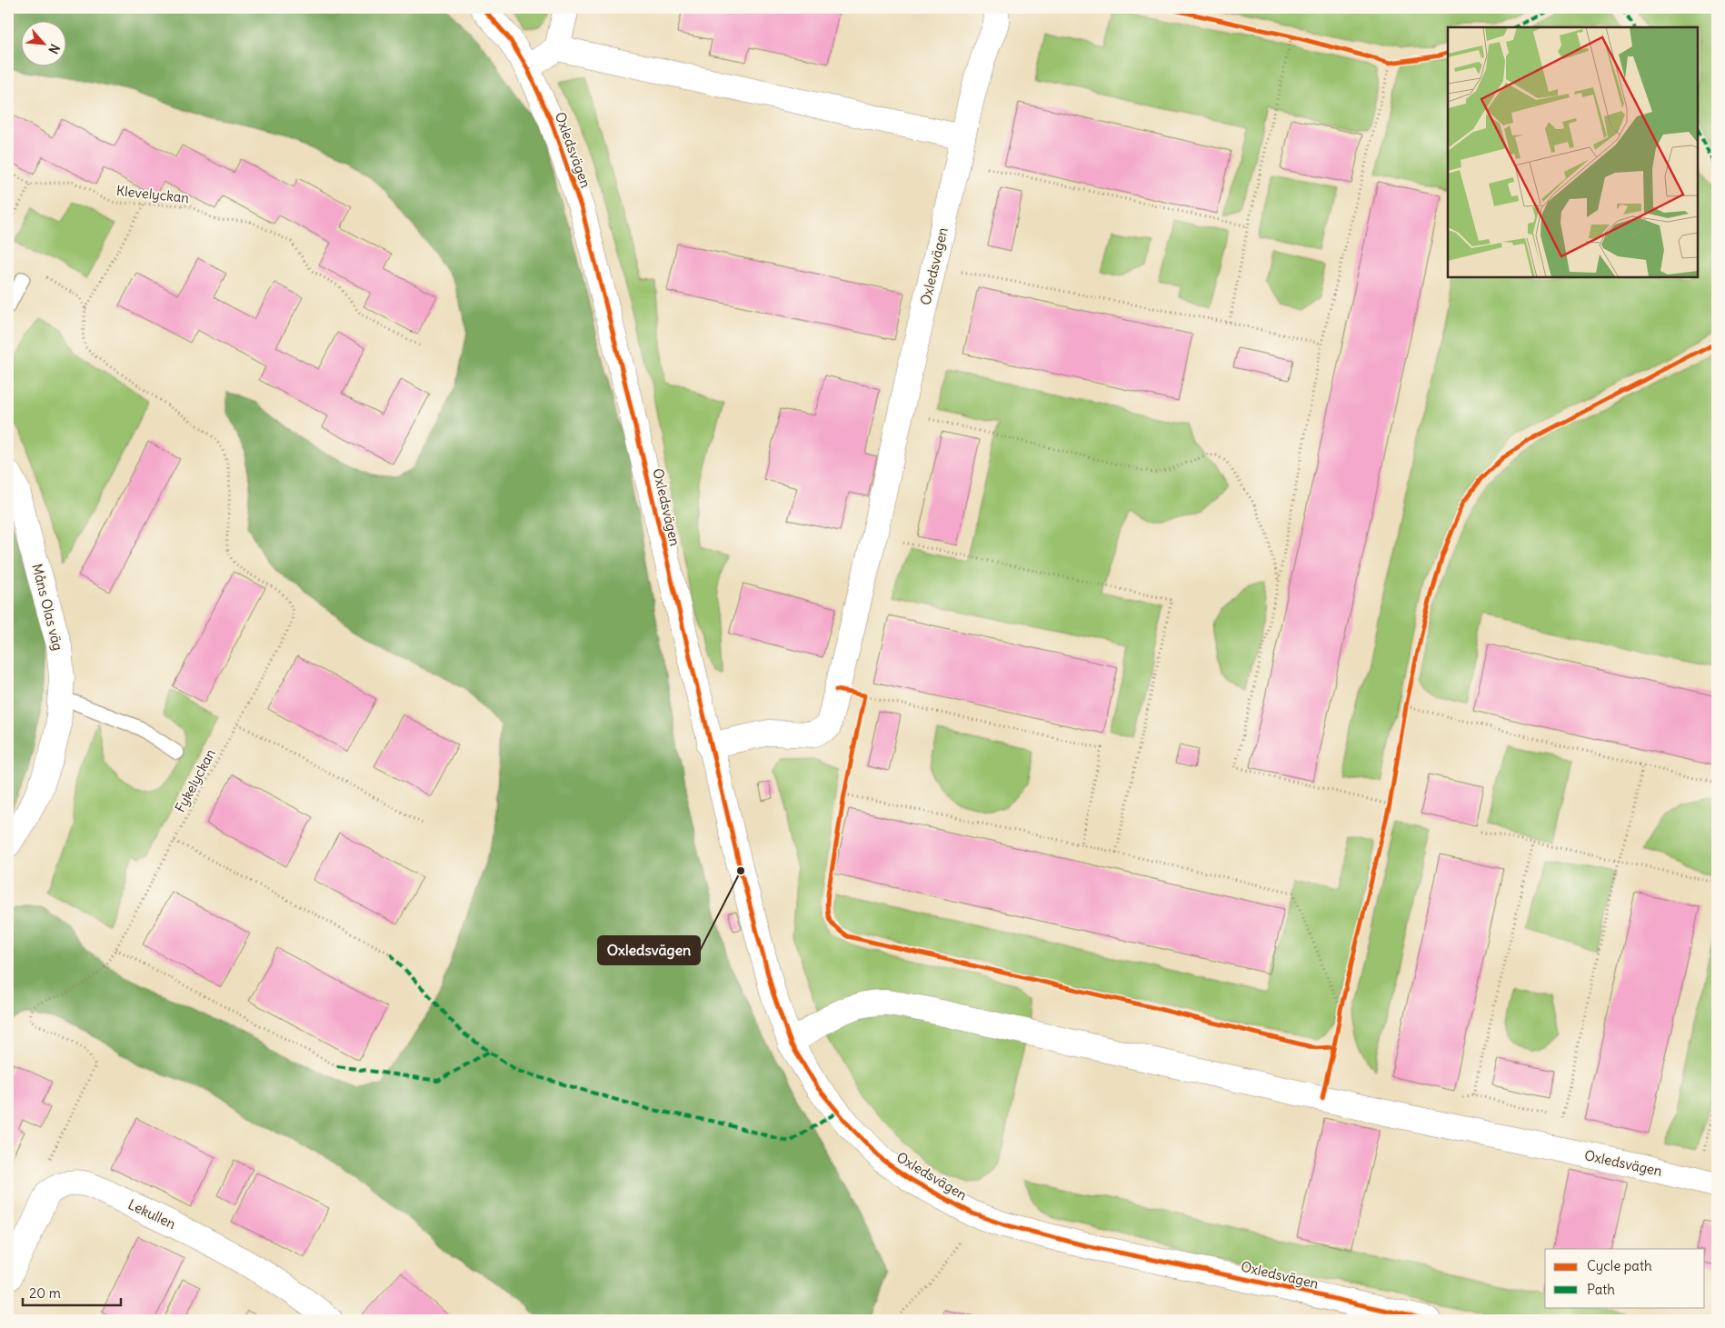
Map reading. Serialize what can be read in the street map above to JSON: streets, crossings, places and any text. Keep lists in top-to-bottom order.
{
  "streets": {
    "street": ["Oxledsvägen", "Måns Olas väg", "Lekullen"],
    "path": ["Klevelyckan", "Fykelyckan"]
  },
  "crossings": [
    ["Fykelyckan", "Lekullen"]
  ],
  "places": ["Oxledsvägen"],
  "legend": ["Cycle path", "Path"],
  "scale_bar": "20 m",
  "north": "bottom right"
}
